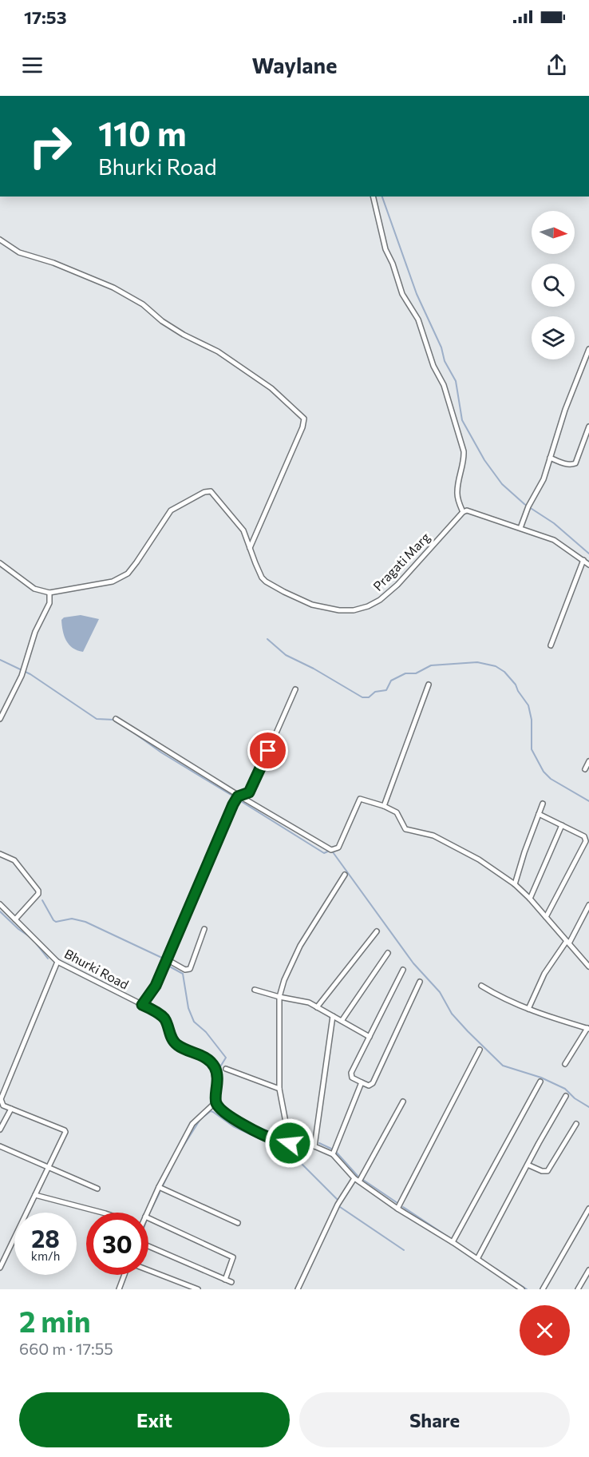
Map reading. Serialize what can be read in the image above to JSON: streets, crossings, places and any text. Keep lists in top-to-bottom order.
{
  "streets": {
    "street": ["Pragati Marg", "Bhurki Road"]
  },
  "north": "right",
  "page": {
    "status": "17:53",
    "header": "Waylane",
    "turn": ["110 m", "Bhurki Road"],
    "speed": "28 km/h",
    "limit": "30",
    "heading": ["2 min", "660 m · 17:55"],
    "buttons": ["Exit", "Share"]
  }
}
